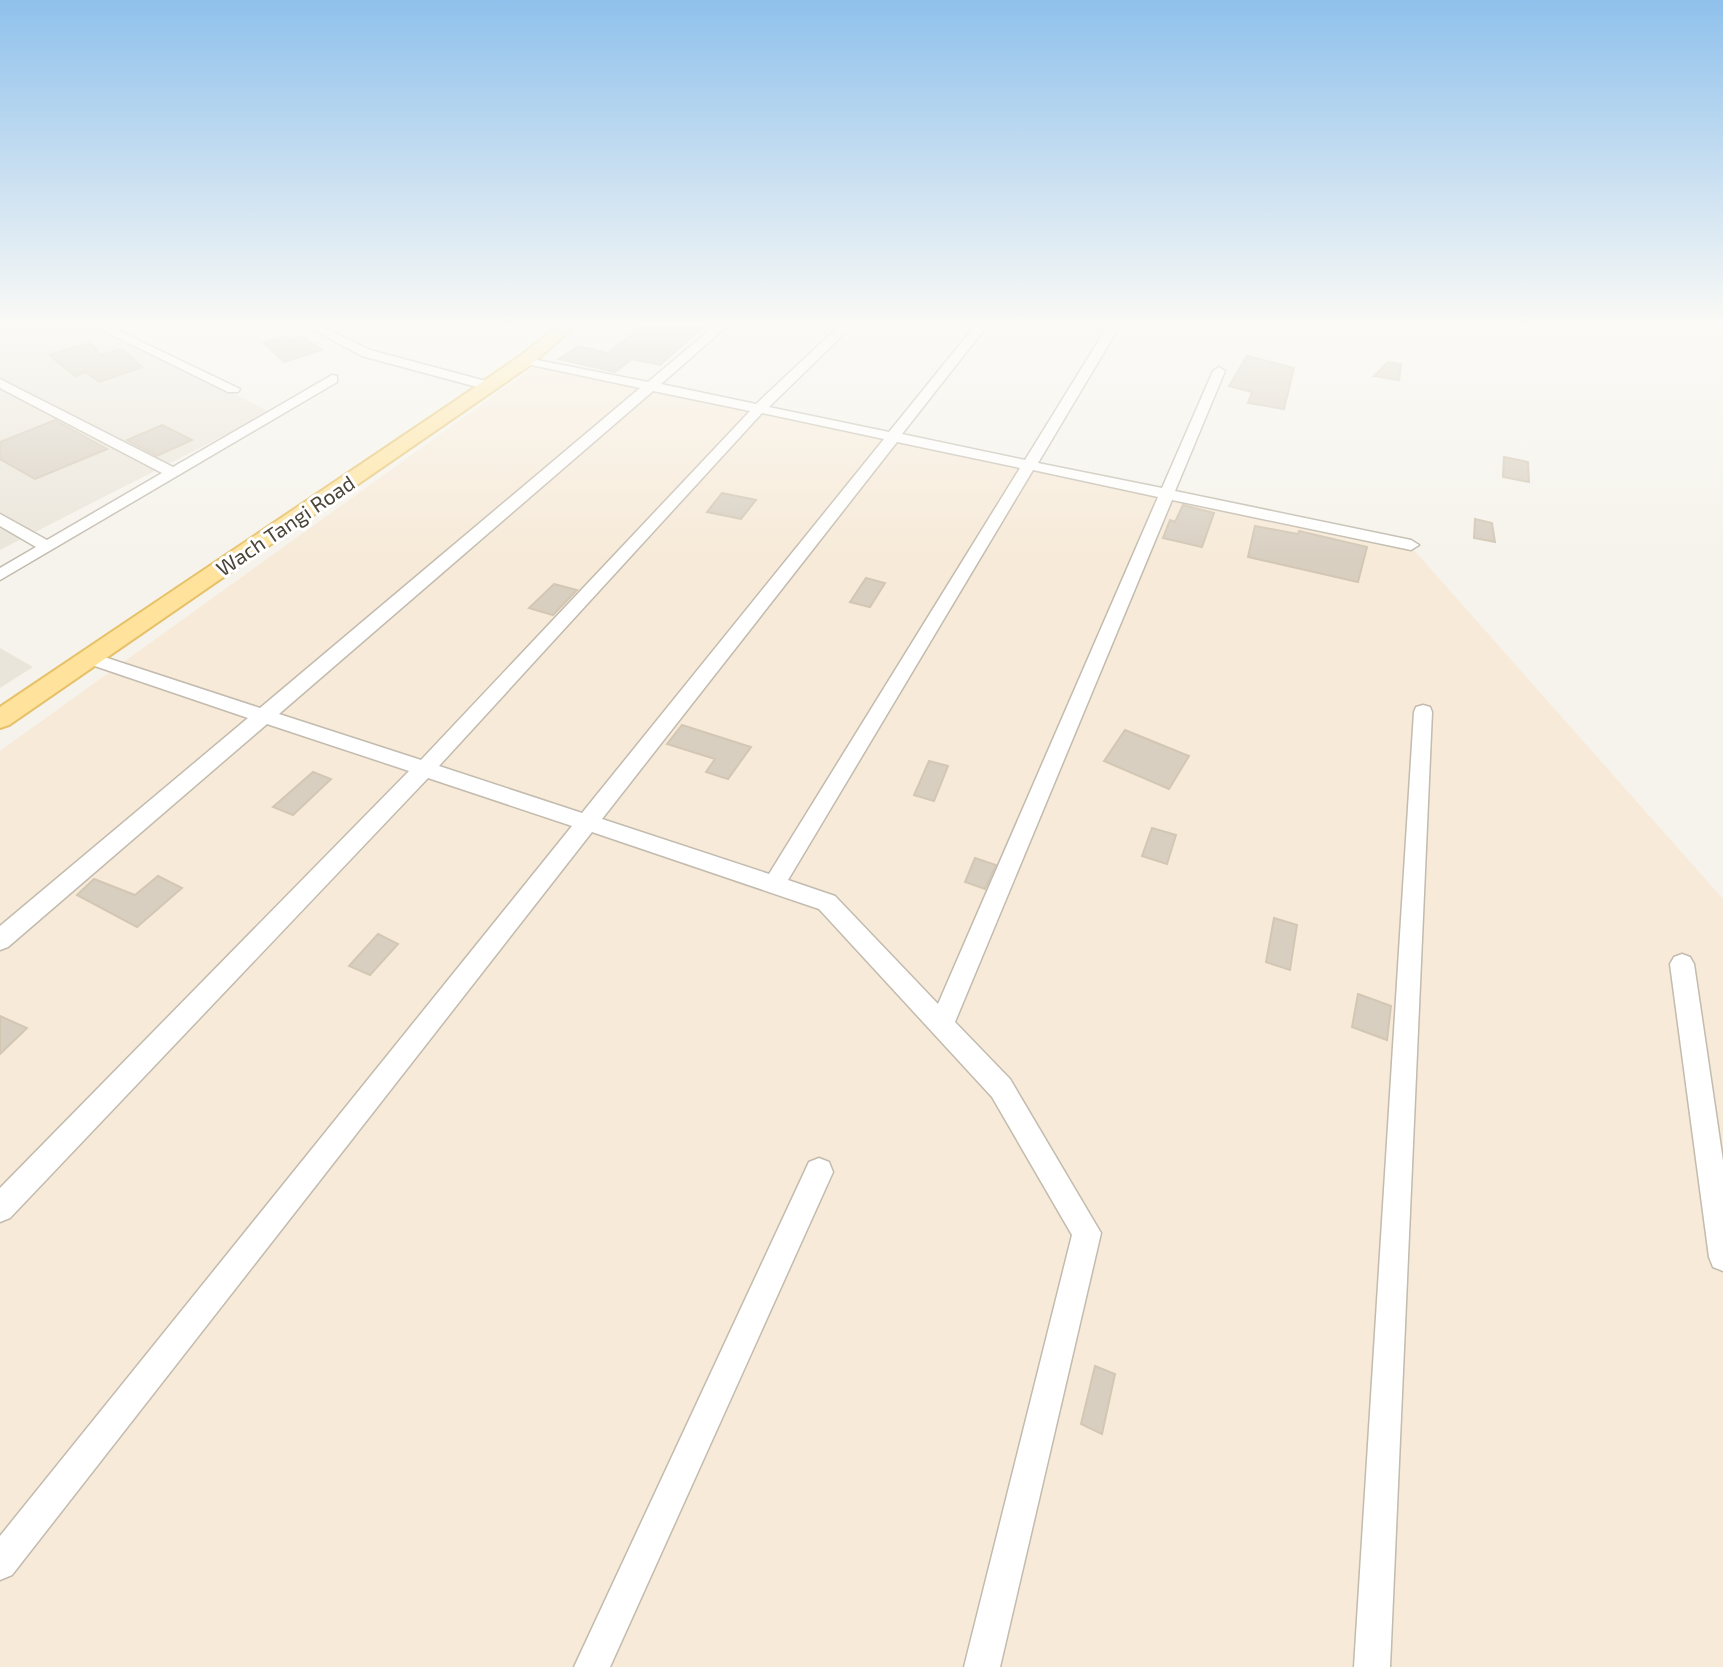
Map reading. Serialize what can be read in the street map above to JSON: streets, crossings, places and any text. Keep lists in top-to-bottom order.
{
  "streets": {
    "main road": ["Wach Tangi Road"]
  }
}
